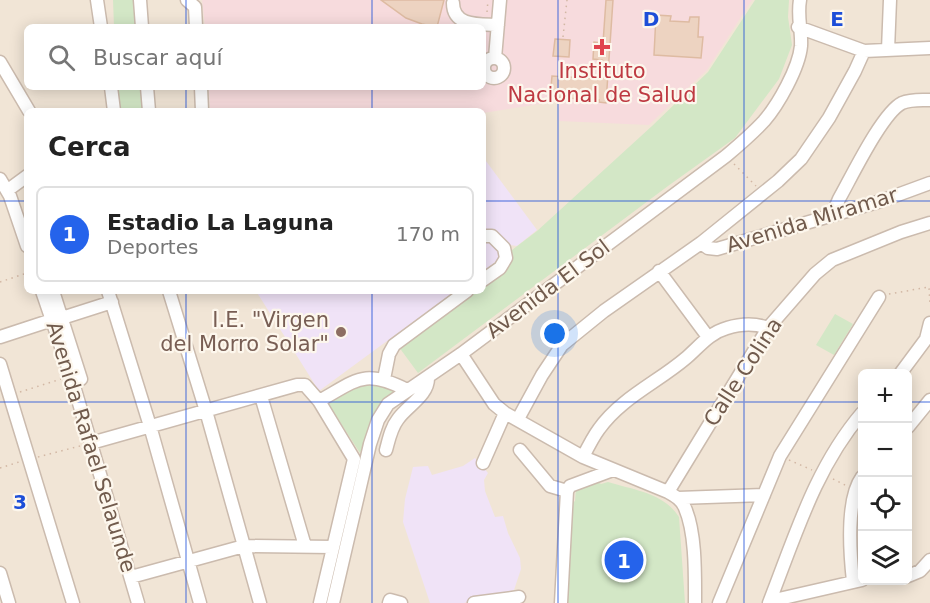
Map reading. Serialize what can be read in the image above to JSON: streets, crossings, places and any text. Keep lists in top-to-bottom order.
{
  "streets": {
    "street": [
      "Avenida Miramar",
      "Avenida El Sol",
      "Calle Colina",
      "Avenida Rafael Selaunde"
    ]
  },
  "places": {
    "health": ["Instituto Nacional de Salud"],
    "other": ["I.E. \"Virgen del Morro Solar\""]
  },
  "page": {
    "search": "Buscar aquí",
    "heading": "Cerca",
    "list": [
      {
        "mark": "1",
        "name": "Estadio La Laguna",
        "note": "Deportes",
        "value": "170 m"
      }
    ],
    "map_buttons": ["+", "−"],
    "pins": "1"
  },
  "grid": {
    "columns": ["D", "E"],
    "rows": ["3"]
  }
}
